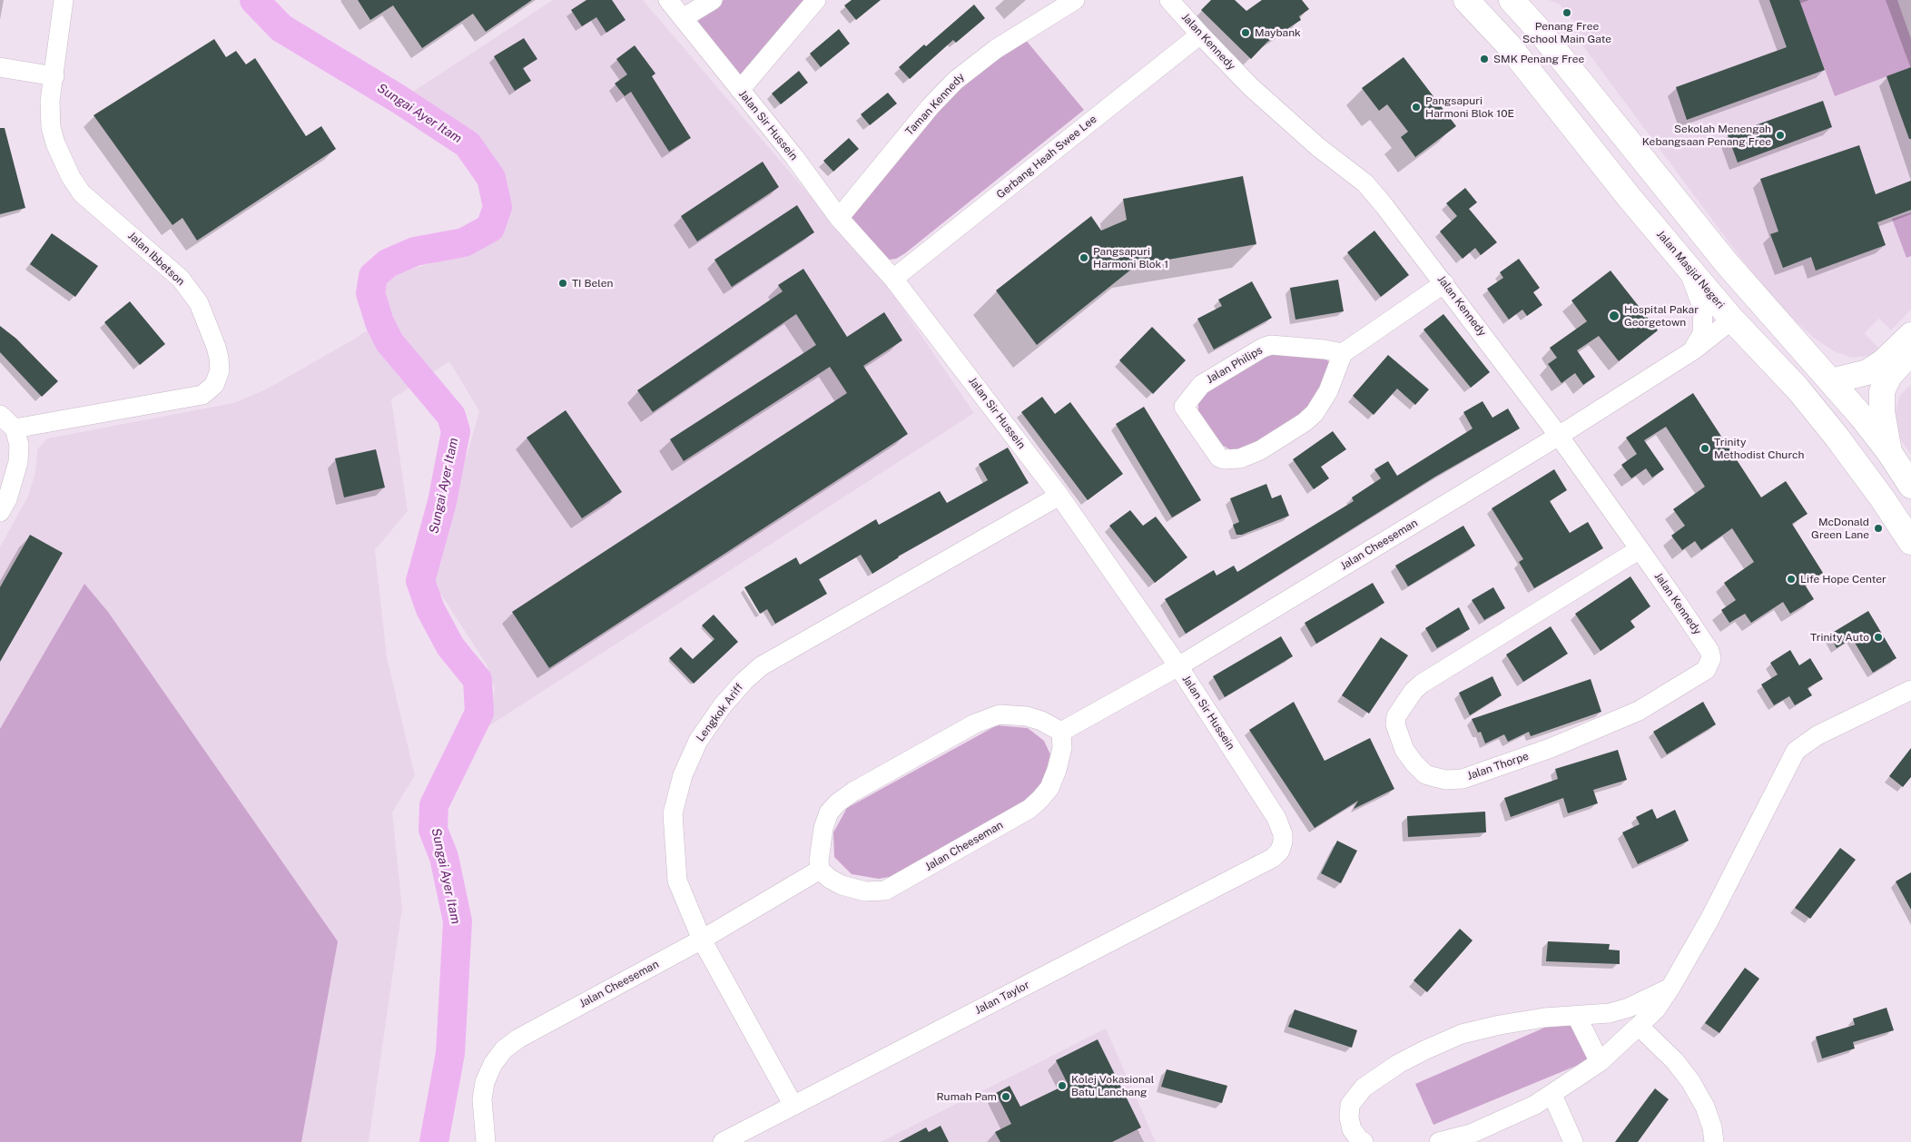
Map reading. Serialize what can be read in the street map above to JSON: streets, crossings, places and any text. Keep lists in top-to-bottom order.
{
  "streets": {
    "main road": ["Jalan Masjid Negeri"],
    "street": [
      "Jalan Kennedy",
      "Taman Kennedy",
      "Jalan Sir Hussein",
      "Gerbang Heah Swee Lee",
      "Jalan Ibbetson",
      "Jalan Philips",
      "Jalan Cheeseman",
      "Lengkok Ariff",
      "Jalan Thorpe",
      "Jalan Taylor"
    ]
  },
  "crossings": [
    ["Jalan Kennedy", "Gerbang Heah Swee Lee"],
    ["Jalan Kennedy", "Jalan Cheeseman"],
    ["Jalan Kennedy", "Jalan Thorpe"],
    ["Taman Kennedy", "Jalan Sir Hussein"],
    ["Jalan Sir Hussein", "Gerbang Heah Swee Lee"],
    ["Jalan Sir Hussein", "Jalan Cheeseman"],
    ["Jalan Sir Hussein", "Lengkok Ariff"],
    ["Jalan Sir Hussein", "Jalan Taylor"],
    ["Jalan Masjid Negeri", "Jalan Cheeseman"],
    ["Jalan Cheeseman", "Lengkok Ariff"],
    ["Lengkok Ariff", "Jalan Taylor"]
  ],
  "water": ["Sungai Ayer Itam"],
  "places": [
    "Penang Free School Main Gate",
    "Maybank",
    "SMK Penang Free",
    "Pangsapuri Harmoni Blok 10E",
    "Sekolah Menengah Kebangsaan Penang Free",
    "Pangsapuri Harmoni Blok 1",
    "TI Belen",
    "Hospital Pakar Georgetown",
    "Trinity Methodist Church",
    "McDonald Green Lane",
    "Life Hope Center",
    "Trinity Auto",
    "Kolej Vokasional Batu Lanchang",
    "Rumah Pam"
  ]
}
